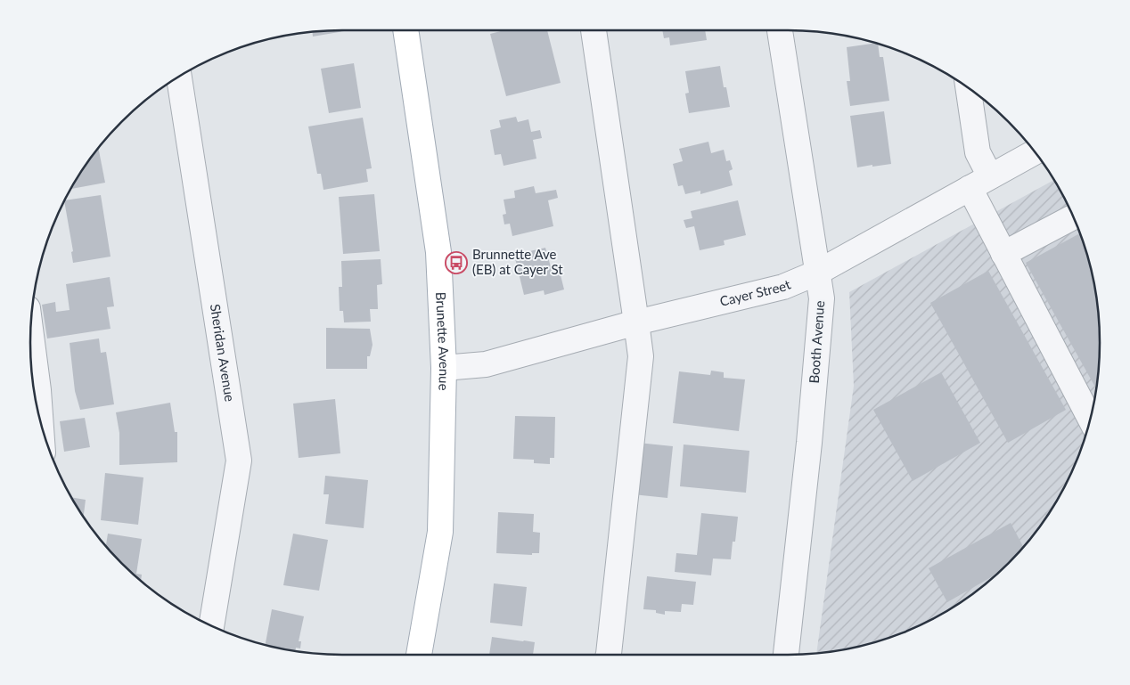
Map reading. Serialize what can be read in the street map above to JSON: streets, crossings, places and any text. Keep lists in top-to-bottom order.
{
  "streets": {
    "main road": ["Brunette Avenue"],
    "street": ["Cayer Street", "Booth Avenue", "Sheridan Avenue"]
  },
  "crossings": [
    ["Cayer Street", "Brunette Avenue"],
    ["Cayer Street", "Booth Avenue"]
  ],
  "places": {
    "bus stop": ["Brunnette Ave (EB) at Cayer St"]
  }
}
